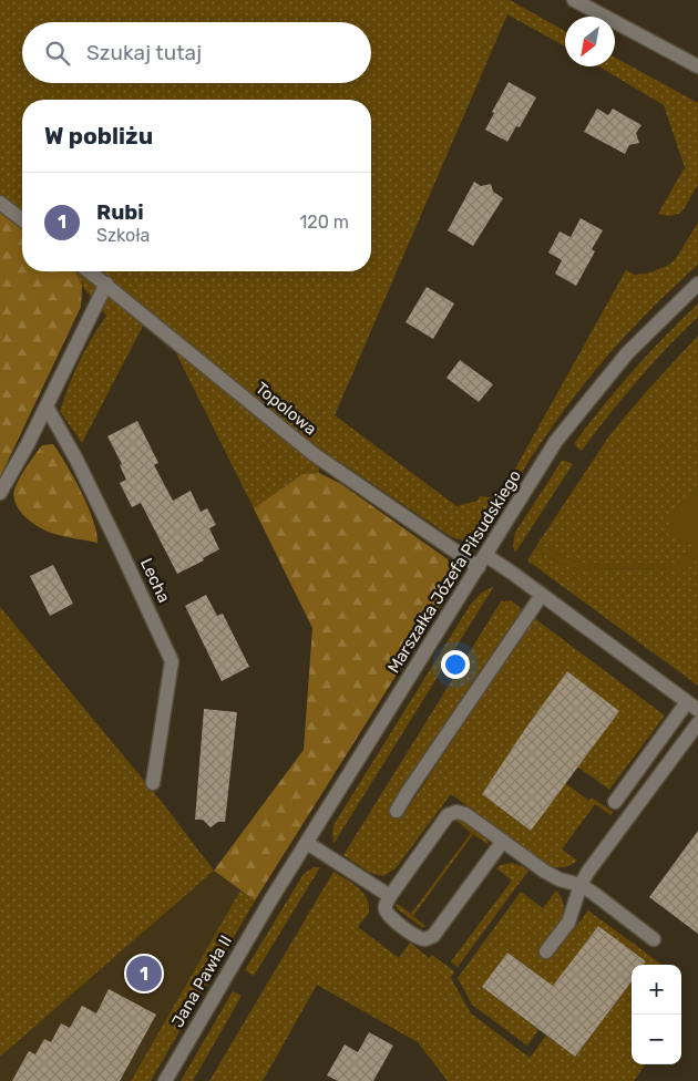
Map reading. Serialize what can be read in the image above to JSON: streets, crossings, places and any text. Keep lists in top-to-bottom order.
{
  "streets": {
    "street": [
      "Topolowa",
      "Marszałka Józefa Piłsudskiego",
      "Lecha",
      "Jana Pawła II"
    ]
  },
  "crossings": [
    ["Topolowa", "Marszałka Józefa Piłsudskiego"],
    ["Marszałka Józefa Piłsudskiego", "Jana Pawła II"]
  ],
  "north": "bottom left",
  "page": {
    "search": "Szukaj tutaj",
    "heading": "W pobliżu",
    "list": [
      {
        "mark": "1",
        "name": "Rubi",
        "note": "Szkoła",
        "value": "120 m"
      }
    ],
    "pins": "1",
    "map_buttons": ["+", "−"]
  }
}
